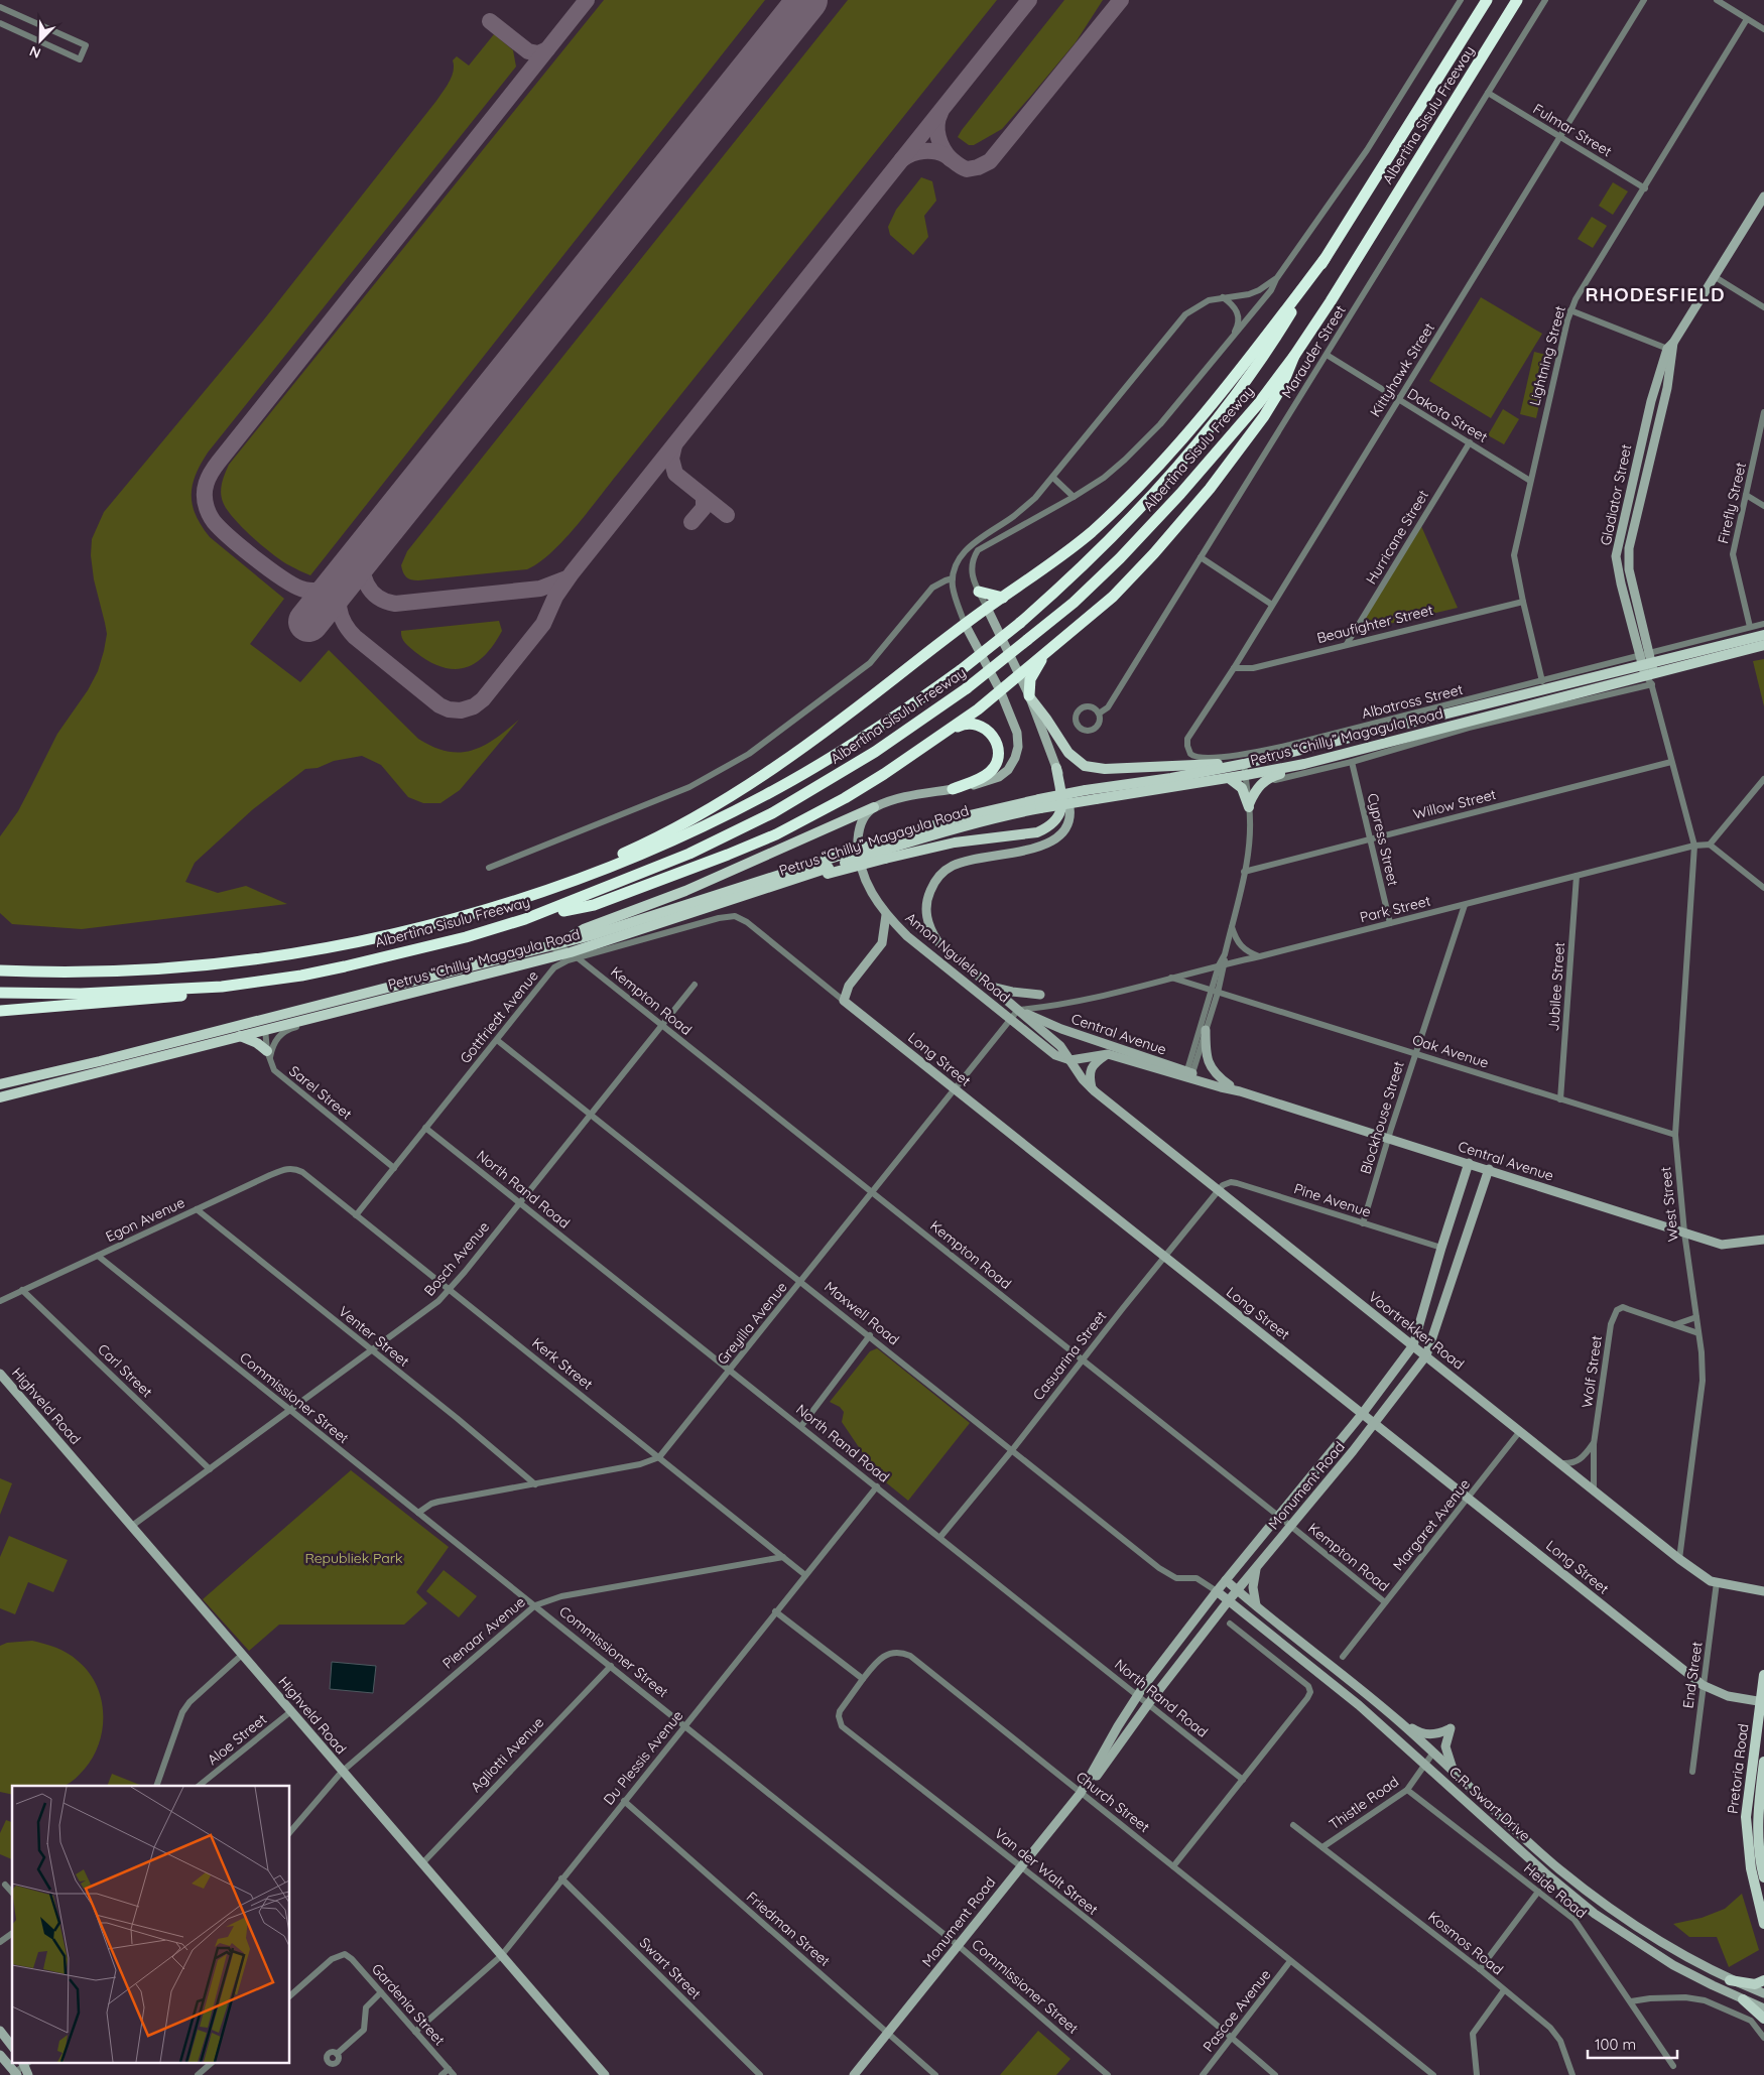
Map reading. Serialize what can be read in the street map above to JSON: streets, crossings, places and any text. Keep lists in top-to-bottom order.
{
  "streets": {
    "highway": ["Albertina Sisulu Freeway"],
    "main road": [
      "Gladiator Street",
      "Petrus “Chilly” Magagula Road",
      "Amon Ngulele Road",
      "Central Avenue",
      "Long Street",
      "Voortrekker Road",
      "Highveld Road",
      "Monument Road",
      "Pretoria Road",
      "C.R. Swart Drive"
    ],
    "street": [
      "Fulmar Street",
      "Marauder Street",
      "Lightning Street",
      "Kittyhawk Street",
      "Dakota Street",
      "Firefly Street",
      "Hurricane Street",
      "Beaufighter Street",
      "Albatross Street",
      "Willow Street",
      "Cypress Street",
      "Park Street",
      "Jubilee Street",
      "Kempton Road",
      "Gottfriedt Avenue",
      "Oak Avenue",
      "Sarel Street",
      "Blockhouse Street",
      "North Rand Road",
      "Pine Avenue",
      "West Street",
      "Egon Avenue",
      "Bosch Avenue",
      "Maxwell Road",
      "Greyilla Avenue",
      "Venter Street",
      "Casuarina Street",
      "Kerk Street",
      "Carl Street",
      "Wolf Street",
      "Commissioner Street",
      "Margaret Avenue",
      "Pienaar Avenue",
      "End Street",
      "Aloe Street",
      "Agliotti Avenue",
      "Du Plessis Avenue",
      "Church Street",
      "Thistle Road",
      "Van der Walt Street",
      "Heide Road",
      "Friedman Street",
      "Kosmos Road",
      "Swart Street",
      "Gardenia Street",
      "Pascoe Avenue"
    ]
  },
  "crossings": [
    ["Fulmar Street", "Marauder Street"],
    ["Fulmar Street", "Lightning Street"],
    ["Fulmar Street", "Kittyhawk Street"],
    ["Marauder Street", "Dakota Street"],
    ["Lightning Street", "Dakota Street"],
    ["Lightning Street", "Beaufighter Street"],
    ["Lightning Street", "Albatross Street"],
    ["Kittyhawk Street", "Dakota Street"],
    ["Kittyhawk Street", "Beaufighter Street"],
    ["Kittyhawk Street", "Albatross Street"],
    ["Dakota Street", "Hurricane Street"],
    ["Gladiator Street", "Albatross Street"],
    ["Gladiator Street", "Petrus “Chilly” Magagula Road"],
    ["Gladiator Street", "Willow Street"],
    ["Gladiator Street", "Park Street"],
    ["Gladiator Street", "West Street"],
    ["Firefly Street", "Albatross Street"],
    ["Hurricane Street", "Beaufighter Street"],
    ["Albatross Street", "Petrus “Chilly” Magagula Road"],
    ["Albatross Street", "Cypress Street"],
    ["Petrus “Chilly” Magagula Road", "Kempton Road"],
    ["Petrus “Chilly” Magagula Road", "Gottfriedt Avenue"],
    ["Petrus “Chilly” Magagula Road", "Sarel Street"],
    ["Willow Street", "Cypress Street"],
    ["Cypress Street", "Park Street"],
    ["Park Street", "Amon Ngulele Road"],
    ["Park Street", "Jubilee Street"],
    ["Park Street", "Central Avenue"],
    ["Park Street", "Oak Avenue"],
    ["Park Street", "Blockhouse Street"],
    ["Park Street", "West Street"],
    ["Park Street", "Greyilla Avenue"],
    ["Amon Ngulele Road", "Central Avenue"],
    ["Amon Ngulele Road", "Greyilla Avenue"],
    ["Amon Ngulele Road", "Voortrekker Road"],
    ["Jubilee Street", "Oak Avenue"],
    ["Kempton Road", "Gottfriedt Avenue"],
    ["Kempton Road", "Bosch Avenue"],
    ["Kempton Road", "Greyilla Avenue"],
    ["Kempton Road", "Casuarina Street"],
    ["Kempton Road", "Monument Road"],
    ["Kempton Road", "Margaret Avenue"],
    ["Gottfriedt Avenue", "Long Street"],
    ["Gottfriedt Avenue", "Sarel Street"],
    ["Gottfriedt Avenue", "North Rand Road"],
    ["Gottfriedt Avenue", "Maxwell Road"],
    ["Gottfriedt Avenue", "Kerk Street"],
    ["Central Avenue", "Blockhouse Street"],
    ["Central Avenue", "West Street"],
    ["Central Avenue", "Greyilla Avenue"],
    ["Central Avenue", "Monument Road"],
    ["Oak Avenue", "Blockhouse Street"],
    ["Oak Avenue", "West Street"],
    ["Long Street", "Greyilla Avenue"],
    ["Long Street", "Casuarina Street"],
    ["Long Street", "Monument Road"],
    ["Long Street", "Margaret Avenue"],
    ["Long Street", "End Street"],
    ["Long Street", "Pretoria Road"],
    ["Blockhouse Street", "Pine Avenue"],
    ["North Rand Road", "Bosch Avenue"],
    ["North Rand Road", "Greyilla Avenue"],
    ["North Rand Road", "Casuarina Street"],
    ["North Rand Road", "Monument Road"],
    ["North Rand Road", "Du Plessis Avenue"],
    ["Pine Avenue", "Voortrekker Road"],
    ["Pine Avenue", "Casuarina Street"],
    ["Pine Avenue", "Monument Road"],
    ["West Street", "Voortrekker Road"],
    ["Egon Avenue", "Venter Street"],
    ["Egon Avenue", "Kerk Street"],
    ["Egon Avenue", "Carl Street"],
    ["Egon Avenue", "Commissioner Street"],
    ["Bosch Avenue", "Maxwell Road"],
    ["Bosch Avenue", "Venter Street"],
    ["Bosch Avenue", "Kerk Street"],
    ["Bosch Avenue", "Carl Street"],
    ["Bosch Avenue", "Commissioner Street"],
    ["Bosch Avenue", "Highveld Road"],
    ["Maxwell Road", "Greyilla Avenue"],
    ["Maxwell Road", "Casuarina Street"],
    ["Maxwell Road", "Monument Road"],
    ["Maxwell Road", "C.R. Swart Drive"],
    ["Greyilla Avenue", "Voortrekker Road"],
    ["Greyilla Avenue", "Kerk Street"],
    ["Voortrekker Road", "Casuarina Street"],
    ["Voortrekker Road", "Wolf Street"],
    ["Voortrekker Road", "Monument Road"],
    ["Voortrekker Road", "Margaret Avenue"],
    ["Voortrekker Road", "End Street"],
    ["Kerk Street", "Pienaar Avenue"],
    ["Kerk Street", "Du Plessis Avenue"],
    ["Commissioner Street", "Monument Road"],
    ["Commissioner Street", "Pienaar Avenue"],
    ["Commissioner Street", "Agliotti Avenue"],
    ["Commissioner Street", "Du Plessis Avenue"],
    ["Highveld Road", "Pienaar Avenue"],
    ["Highveld Road", "Aloe Street"],
    ["Highveld Road", "Agliotti Avenue"],
    ["Highveld Road", "Du Plessis Avenue"],
    ["Monument Road", "Church Street"],
    ["Monument Road", "C.R. Swart Drive"],
    ["Monument Road", "Van der Walt Street"],
    ["Monument Road", "Friedman Street"],
    ["Du Plessis Avenue", "Friedman Street"],
    ["Du Plessis Avenue", "Swart Street"],
    ["Du Plessis Avenue", "Gardenia Street"],
    ["Church Street", "Van der Walt Street"],
    ["Church Street", "Pascoe Avenue"],
    ["Thistle Road", "C.R. Swart Drive"],
    ["Thistle Road", "Heide Road"],
    ["Thistle Road", "Kosmos Road"],
    ["Van der Walt Street", "Pascoe Avenue"]
  ],
  "districts": ["RHODESFIELD"],
  "parks": ["Republiek Park"],
  "scale_bar": "100 m",
  "north": "bottom left"
}
